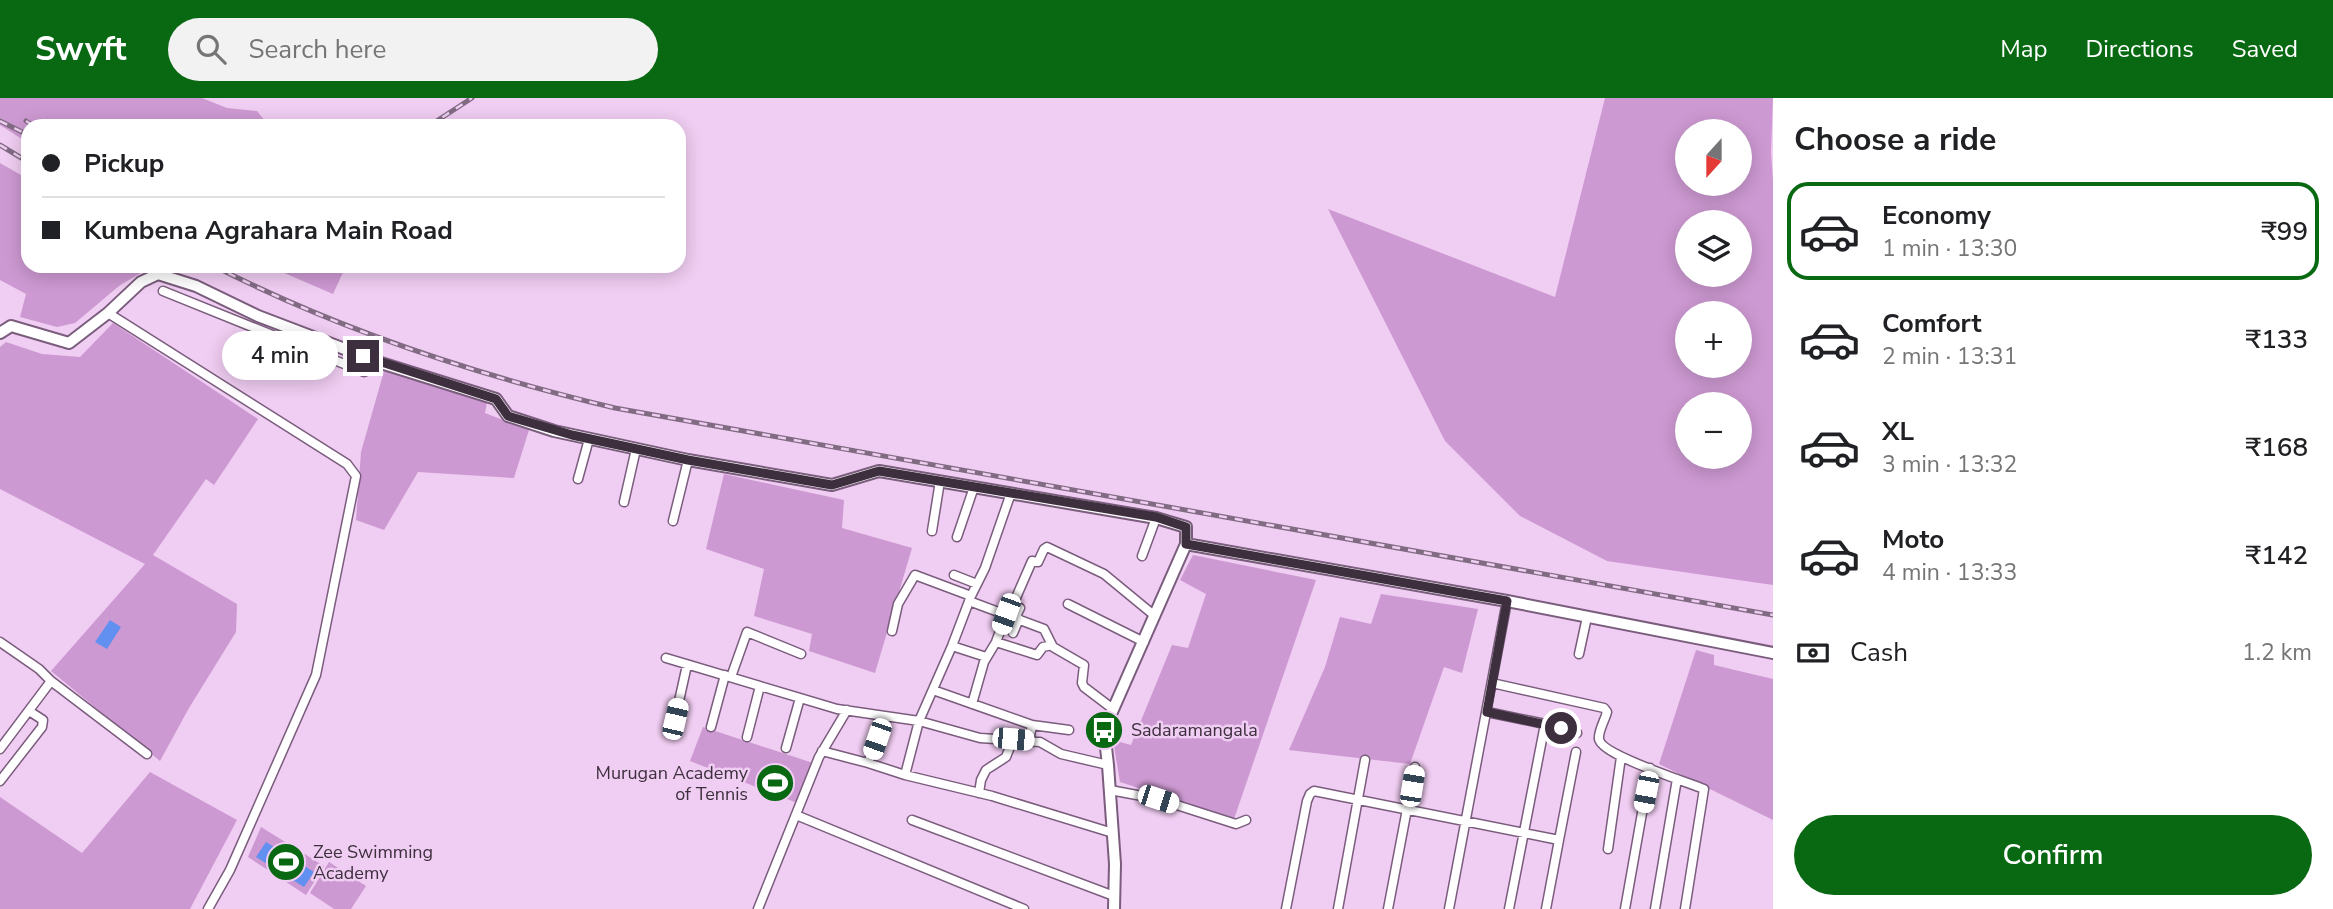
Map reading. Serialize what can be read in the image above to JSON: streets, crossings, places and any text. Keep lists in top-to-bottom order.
{
  "places": {
    "bus stop": ["Sadaramangala"],
    "sports": ["Murugan Academy of Tennis", "Zee Swimming Academy"]
  },
  "north": "bottom",
  "page": {
    "header": "Swyft",
    "search": "Search here",
    "nav": ["Map", "Directions", "Saved"],
    "heading": "Choose a ride",
    "map_buttons": ["+", "−"],
    "banner": ["Pickup", "Kumbena Agrahara Main Road"],
    "list": [
      {
        "name": "Economy",
        "note": "1 min · 13:30",
        "value": "₹99"
      },
      {
        "name": "Comfort",
        "note": "2 min · 13:31",
        "value": "₹133"
      },
      {
        "name": "XL",
        "note": "3 min · 13:32",
        "value": "₹168"
      },
      {
        "name": "Moto",
        "note": "4 min · 13:33",
        "value": "₹142"
      }
    ],
    "bubble": "4 min",
    "pay": ["Cash", "1.2 km"],
    "buttons": "Confirm"
  }
}
